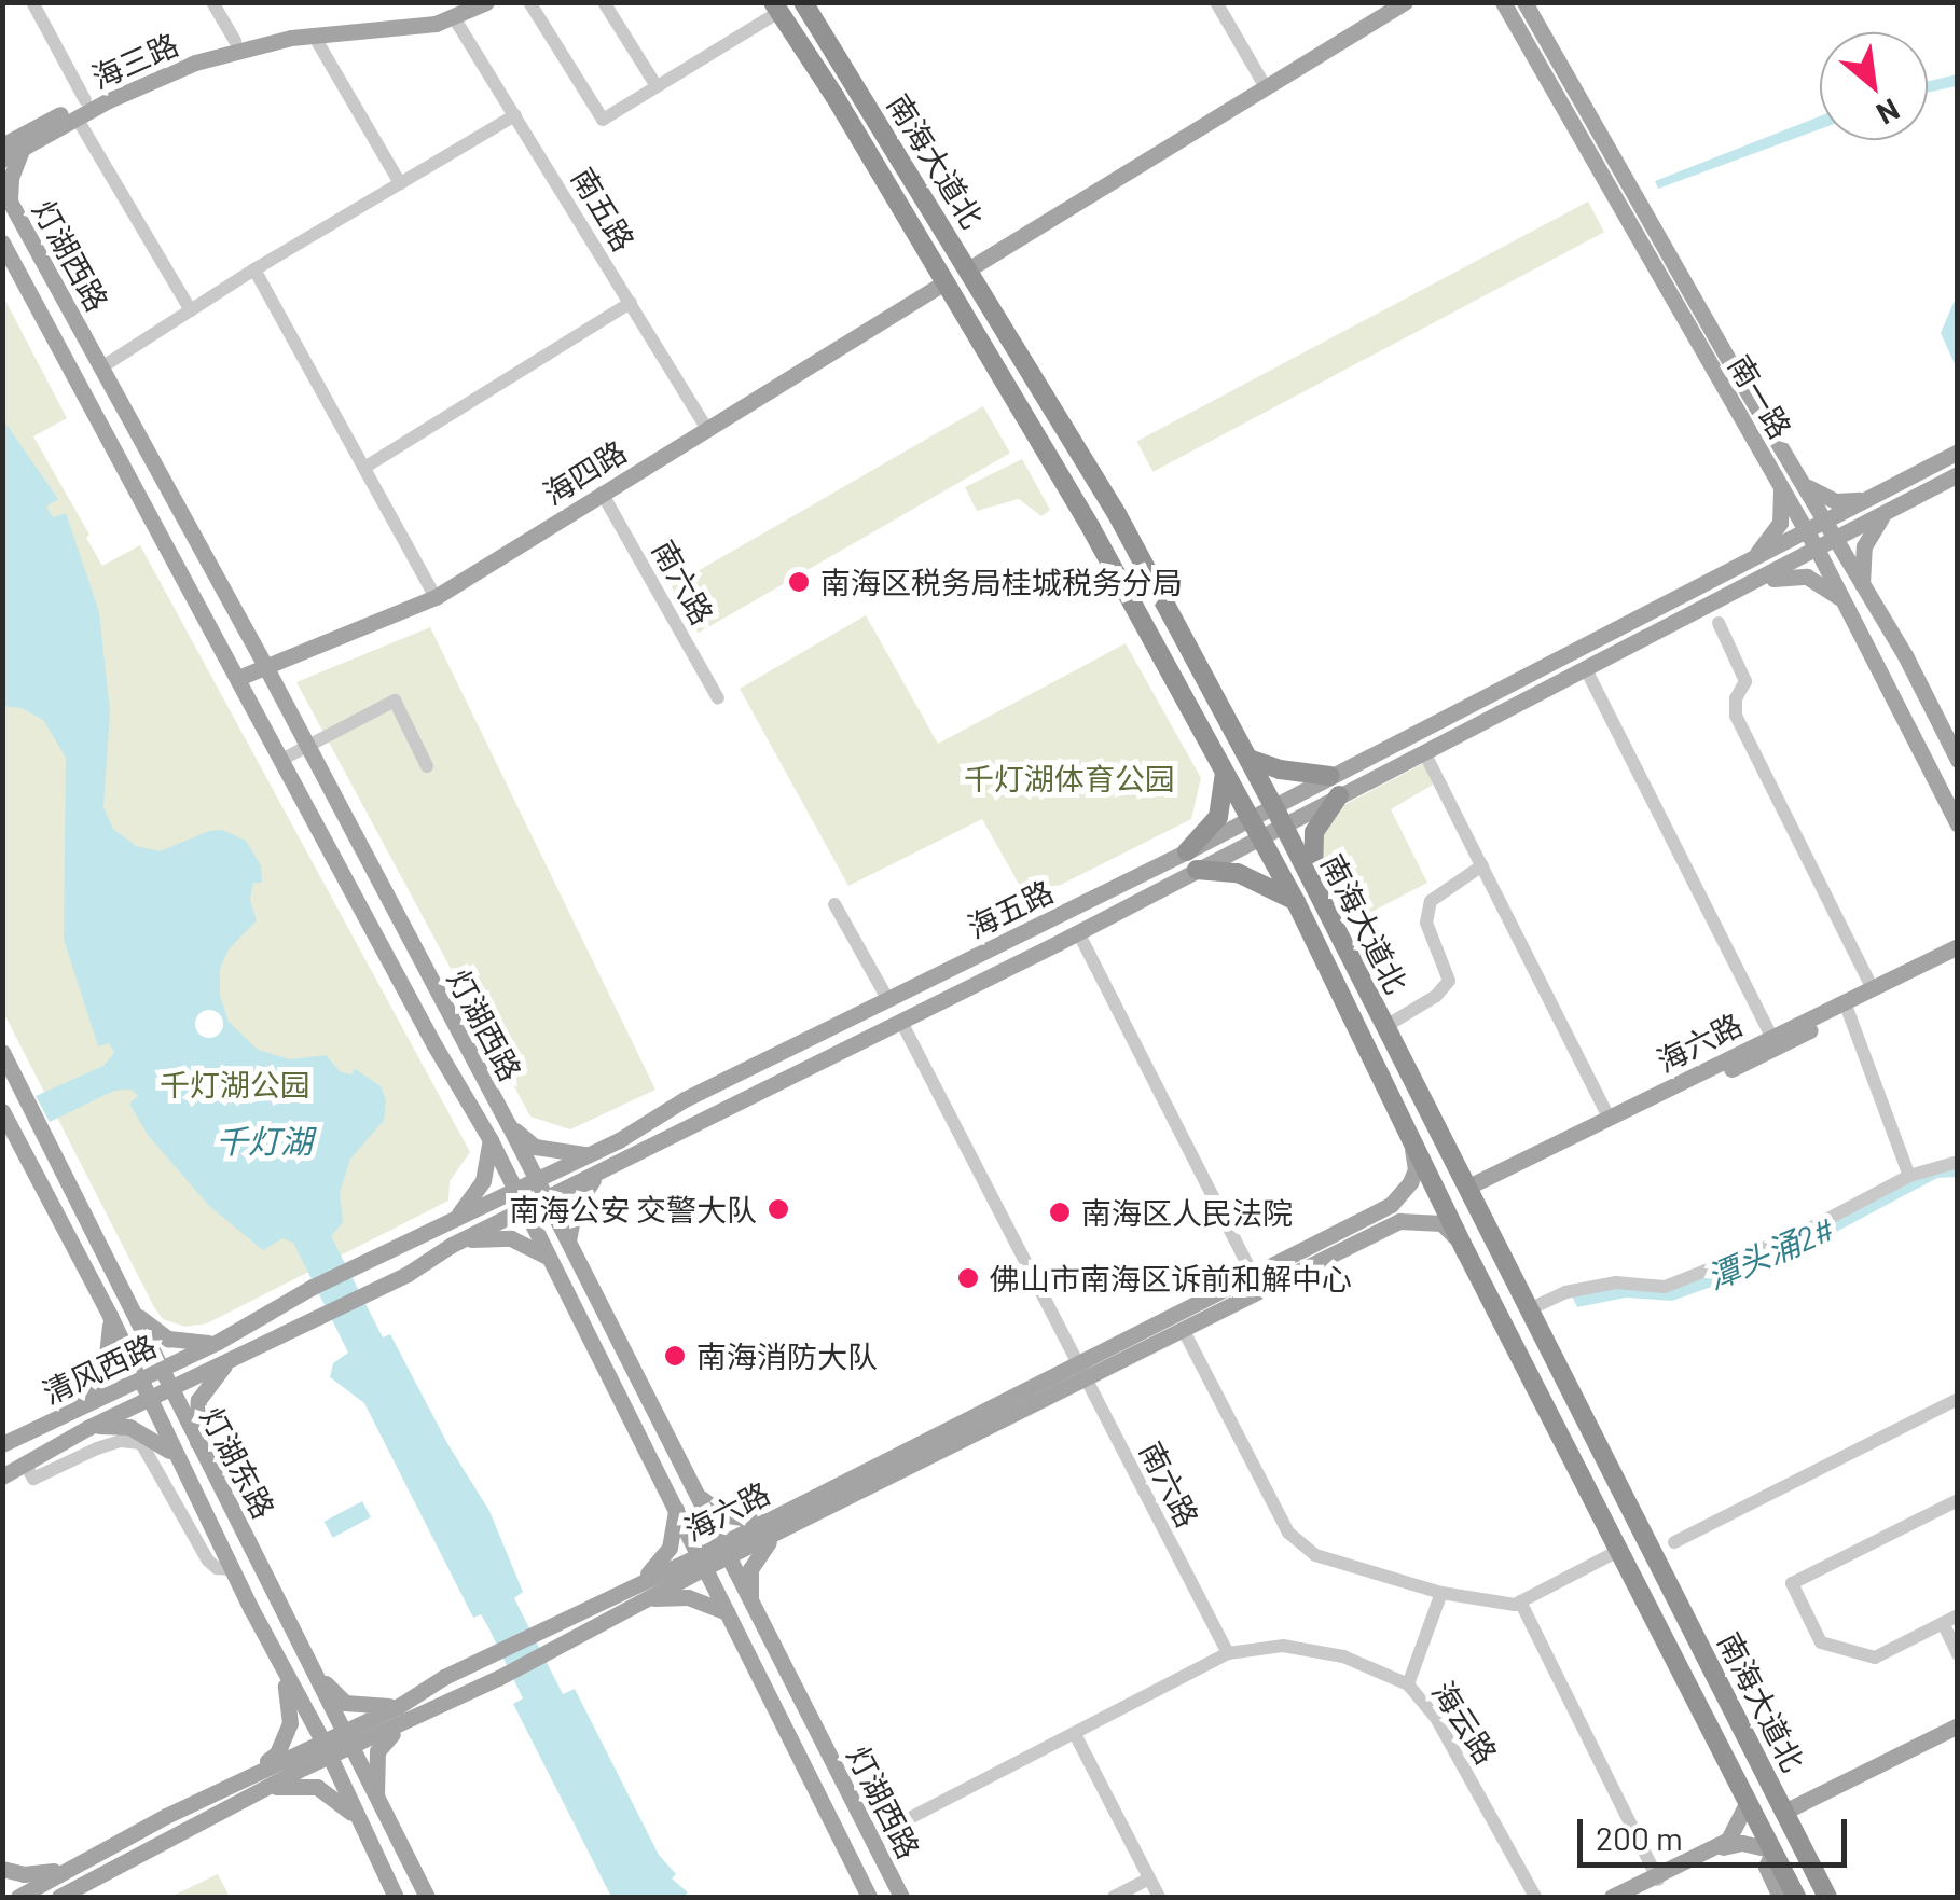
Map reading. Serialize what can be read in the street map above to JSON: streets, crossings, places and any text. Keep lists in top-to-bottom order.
{
  "streets": {
    "highway": ["南海大道北"],
    "main road": [
      "海三路",
      "灯湖西路",
      "南一路",
      "海四路",
      "海五路",
      "海六路",
      "清风西路",
      "灯湖东路"
    ],
    "street": ["南五路", "南六路", "海云路"]
  },
  "crossings": [
    ["海三路", "南五路"],
    ["南海大道北", "海四路"],
    ["南海大道北", "海五路"],
    ["南海大道北", "海六路"],
    ["南五路", "海四路"],
    ["灯湖西路", "海四路"],
    ["灯湖西路", "海五路"],
    ["灯湖西路", "海六路"],
    ["灯湖西路", "清风西路"],
    ["南一路", "海五路"],
    ["海四路", "南六路"],
    ["南六路", "海六路"],
    ["南六路", "清风西路"],
    ["南六路", "海云路"],
    ["海五路", "清风西路"],
    ["海六路", "灯湖东路"],
    ["清风西路", "灯湖东路"]
  ],
  "water": ["千灯湖", "潭头涌2#"],
  "parks": ["千灯湖体育公园", "千灯湖公园"],
  "places": [
    "南海区税务局桂城税务分局",
    "南海公安 交警大队",
    "南海区人民法院",
    "佛山市南海区诉前和解中心",
    "南海消防大队"
  ],
  "scale_bar": "200 m",
  "north": "bottom right"
}
